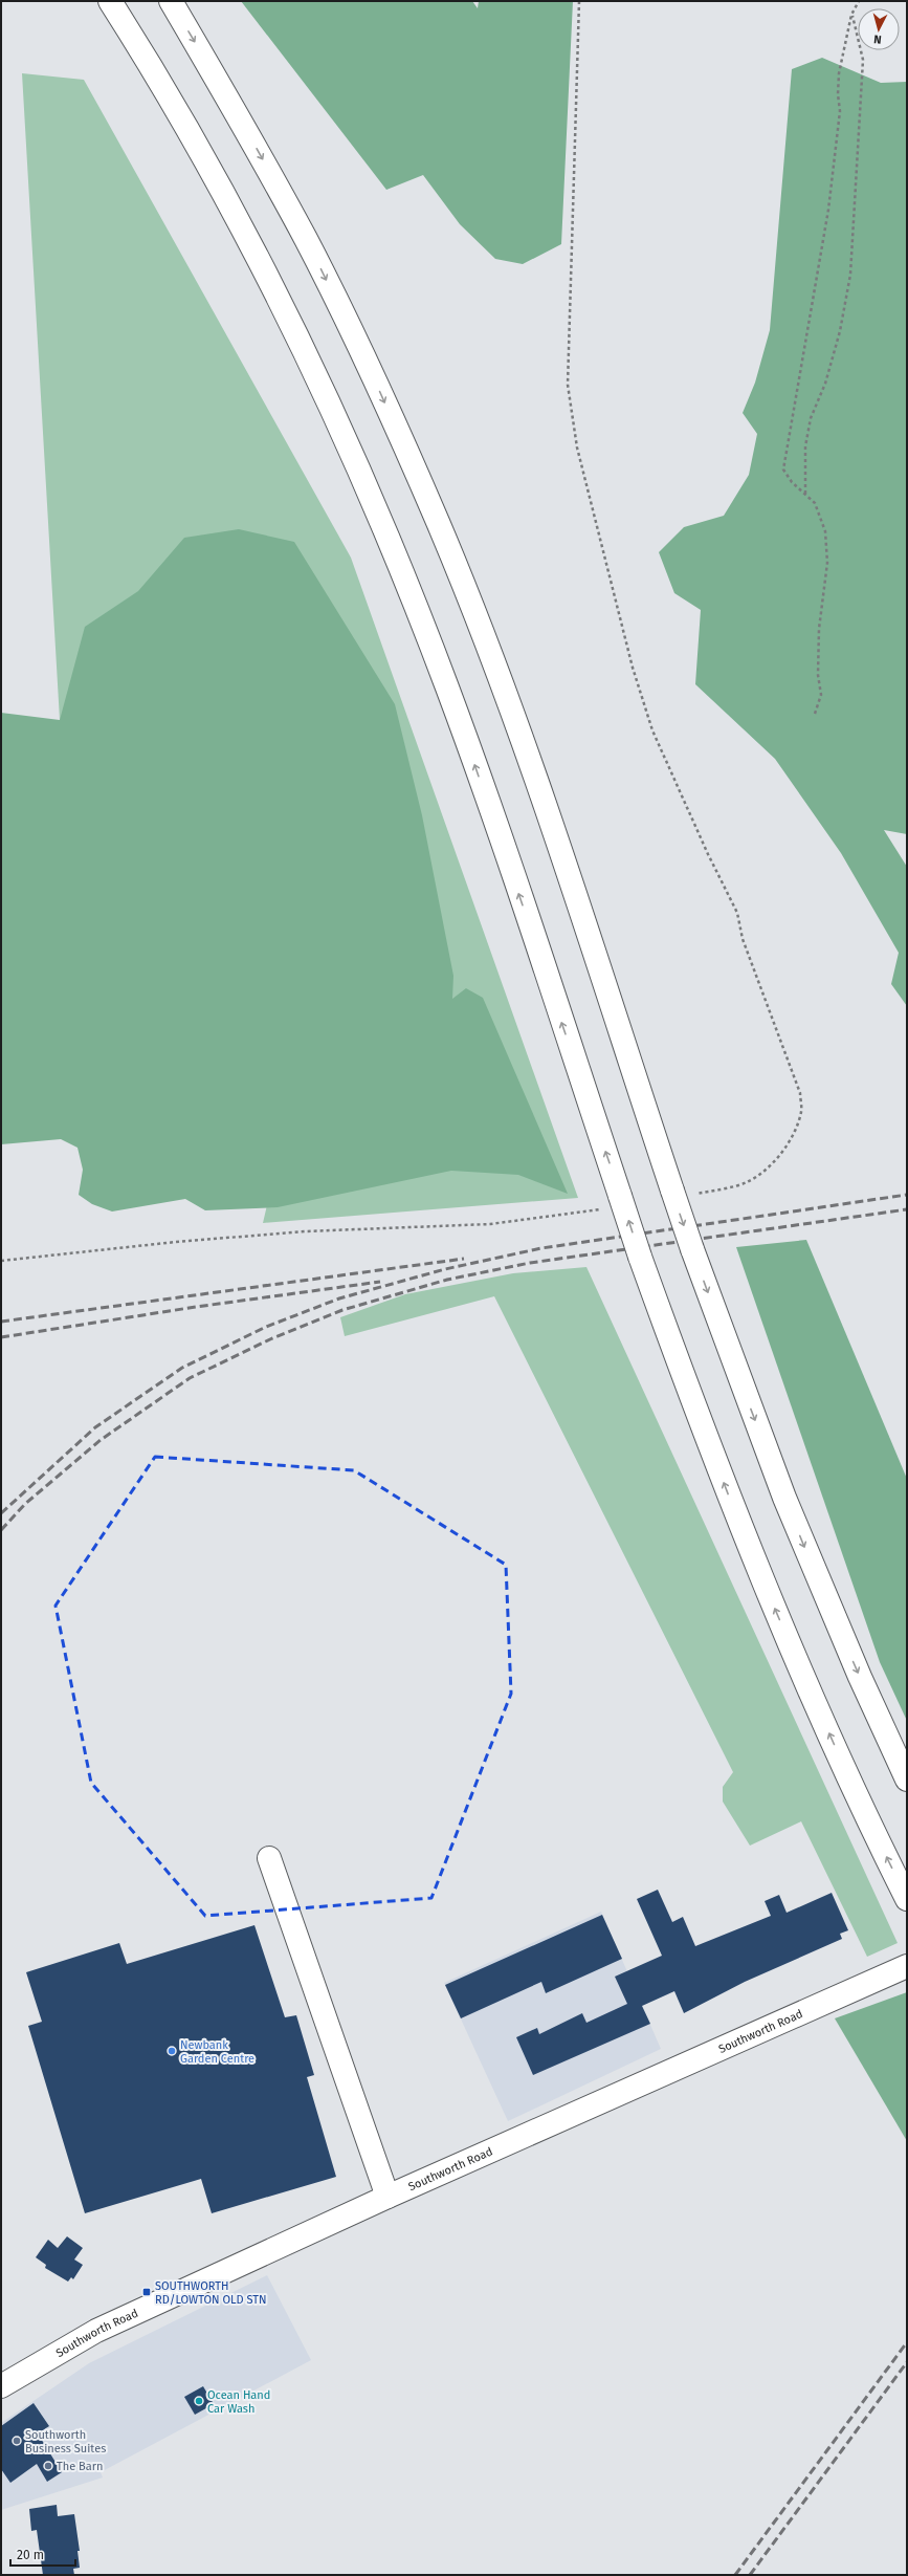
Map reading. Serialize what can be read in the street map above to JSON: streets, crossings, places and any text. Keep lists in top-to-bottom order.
{
  "streets": {
    "main road": ["Southworth Road"]
  },
  "places": {
    "other": [
      "Newbank Garden Centre",
      "Ocean Hand Car Wash",
      "Southworth Business Suites",
      "The Barn"
    ],
    "transit": ["SOUTHWORTH RD/LOWTON OLD STN"]
  },
  "scale_bar": "20 m",
  "north": "bottom"
}
